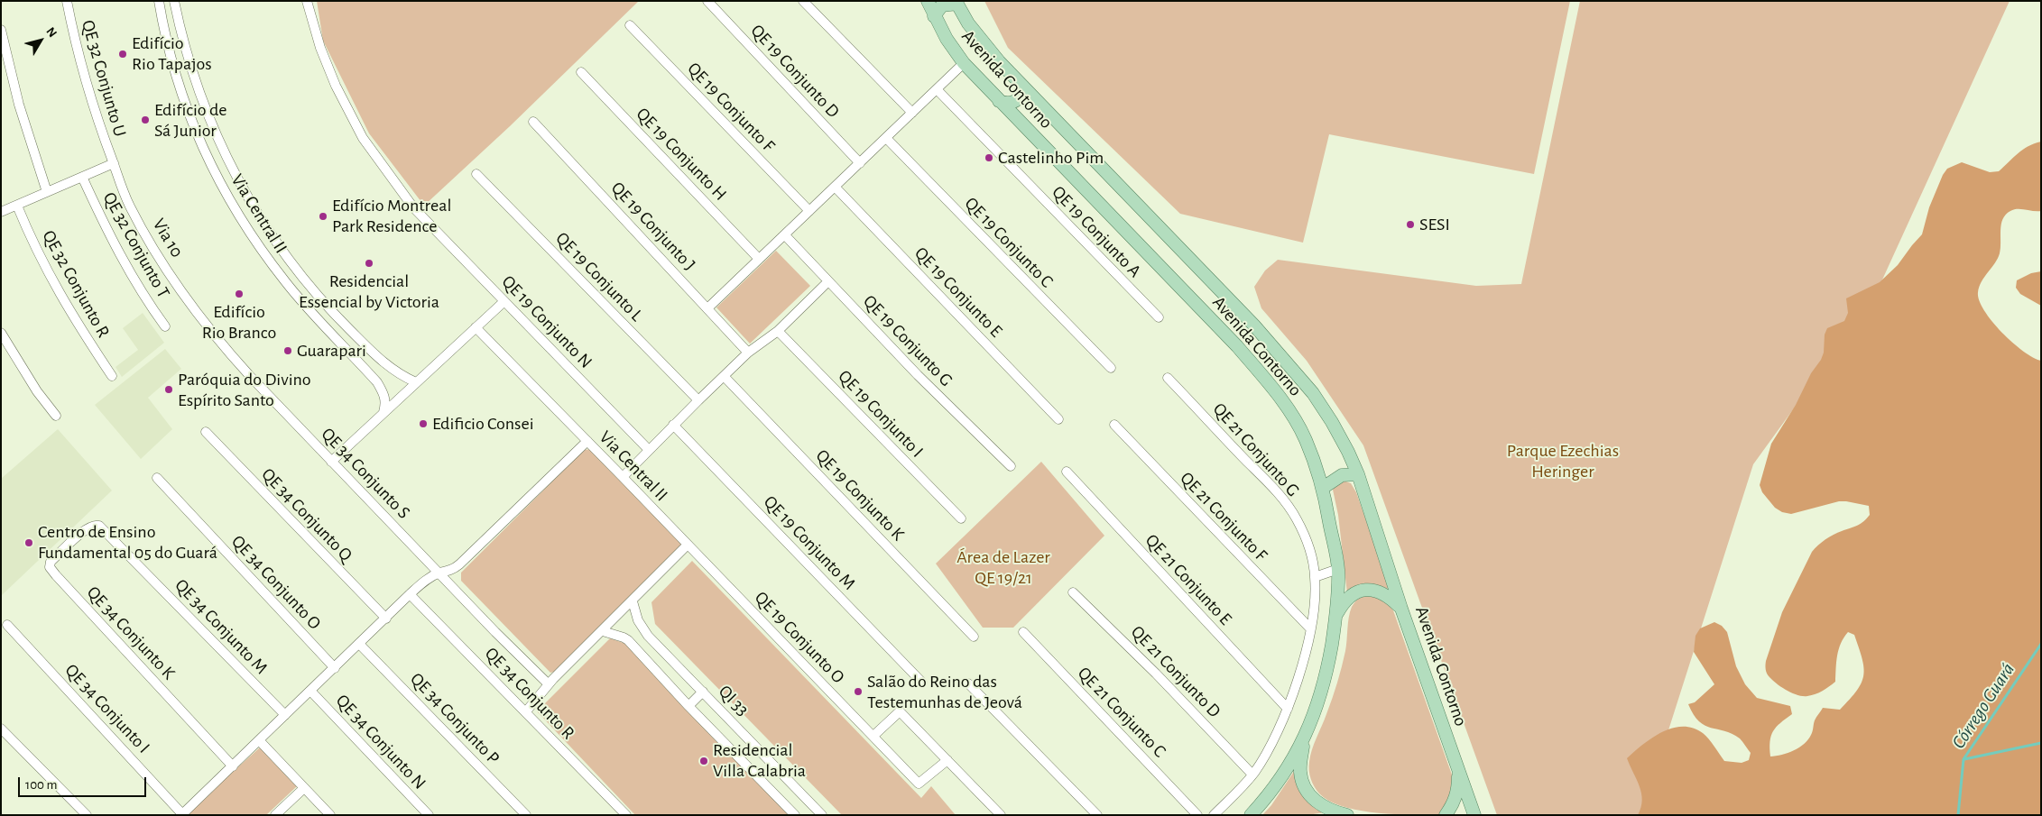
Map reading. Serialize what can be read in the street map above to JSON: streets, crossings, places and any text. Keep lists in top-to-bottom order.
{
  "streets": {
    "main road": ["Avenida Contorno"],
    "street": [
      "QE 19 Conjunto D",
      "QE 32 Conjunto U",
      "QE 19 Conjunto F",
      "QE 19 Conjunto H",
      "Via Central II",
      "QE 19 Conjunto J",
      "QE 19 Conjunto A",
      "Via 10",
      "QE 19 Conjunto C",
      "QE 32 Conjunto T",
      "QE 19 Conjunto L",
      "QE 32 Conjunto R",
      "QE 19 Conjunto E",
      "QE 19 Conjunto N",
      "QE 19 Conjunto G",
      "QE 19 Conjunto I",
      "QE 21 Conjunto G",
      "QE 34 Conjunto S",
      "QE 19 Conjunto K",
      "QE 34 Conjunto Q",
      "QE 21 Conjunto F",
      "QE 19 Conjunto M",
      "QE 21 Conjunto E",
      "QE 34 Conjunto O",
      "QE 34 Conjunto M",
      "QE 34 Conjunto K",
      "QE 19 Conjunto O",
      "QE 21 Conjunto D",
      "QE 34 Conjunto R",
      "QI 33",
      "QE 34 Conjunto I",
      "QE 21 Conjunto C",
      "QE 34 Conjunto P",
      "QE 34 Conjunto N"
    ]
  },
  "crossings": [
    ["QE 32 Conjunto U", "Via 10"],
    ["Via Central II", "QE 19 Conjunto O"],
    ["Via 10", "QE 34 Conjunto S"],
    ["QE 34 Conjunto M", "QE 34 Conjunto K"]
  ],
  "water": ["Córrego Guará"],
  "parks": ["Parque Ezechias Heringer", "Área de Lazer QE 19/21"],
  "places": [
    "Edifício Rio Tapajos",
    "Edifício de Sá Junior",
    "Castelinho Pim",
    "Edifício Montreal Park Residence",
    "SESI",
    "Residencial Essencial by Victoria",
    "Edifício Rio Branco",
    "Guarapari",
    "Paróquia do Divino Espírito Santo",
    "Edificio Consei",
    "Centro de Ensino Fundamental 05 do Guará",
    "Salão do Reino das Testemunhas de Jeová",
    "Residencial Villa Calabria"
  ],
  "scale_bar": "100 m",
  "north": "top right"
}
